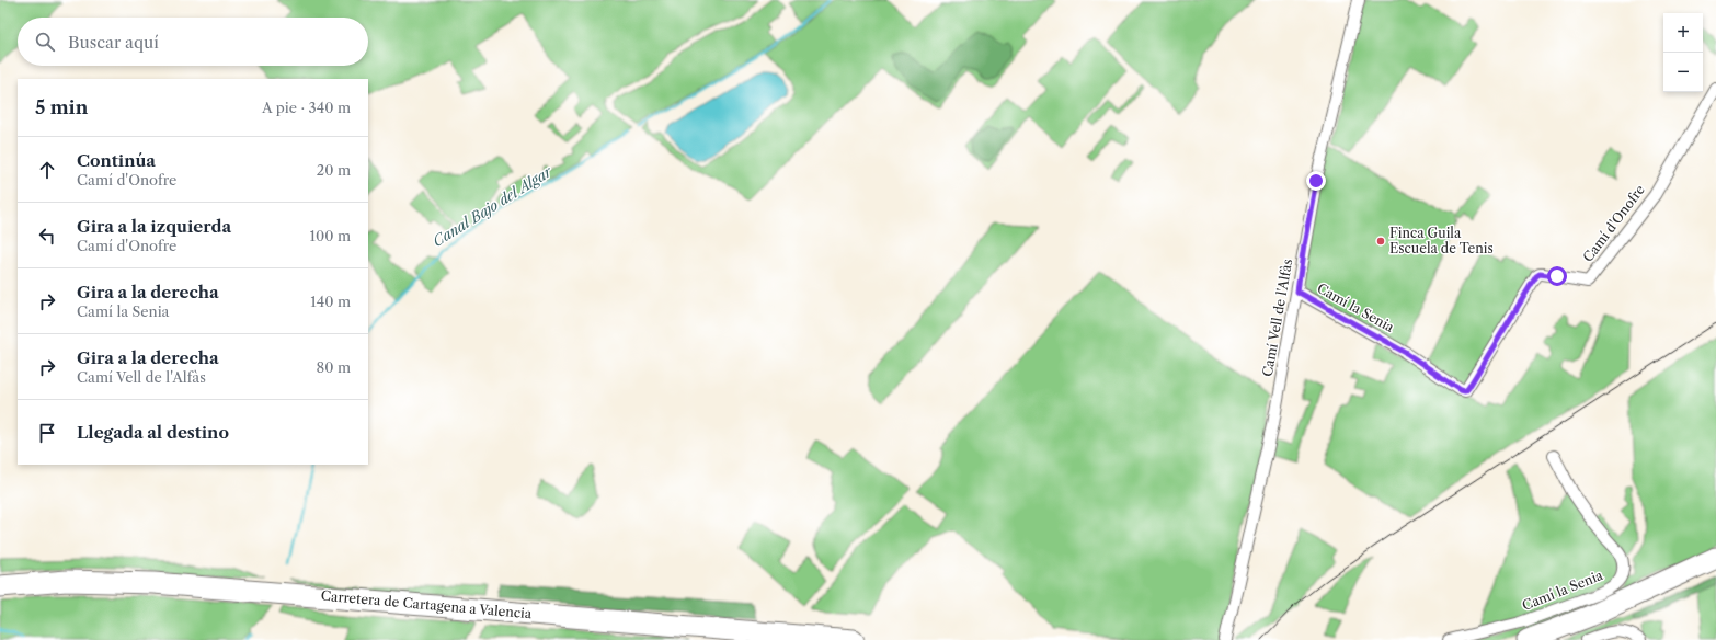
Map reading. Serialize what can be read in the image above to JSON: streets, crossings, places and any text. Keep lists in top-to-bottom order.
{
  "streets": {
    "highway": ["Carretera de Cartagena a Valencia"],
    "street": ["Camí d'Onofre", "Camí la Senia", "Camí Vell de l'Alfàs"]
  },
  "crossings": [
    ["Camí d'Onofre", "Camí la Senia"],
    ["Camí la Senia", "Camí Vell de l'Alfàs"]
  ],
  "water": ["Canal Bajo del Algar"],
  "places": ["Finca Guila Escuela de Tenis"],
  "page": {
    "map_buttons": ["+", "−"],
    "search": "Buscar aquí",
    "heading": ["5 min", "A pie · 340 m"],
    "list": [
      ["Continúa", "Camí d'Onofre", "20 m"],
      ["Gira a la izquierda", "Camí d'Onofre", "100 m"],
      ["Gira a la derecha", "Camí la Senia", "140 m"],
      ["Gira a la derecha", "Camí Vell de l'Alfàs", "80 m"],
      "Llegada al destino"
    ]
  }
}
